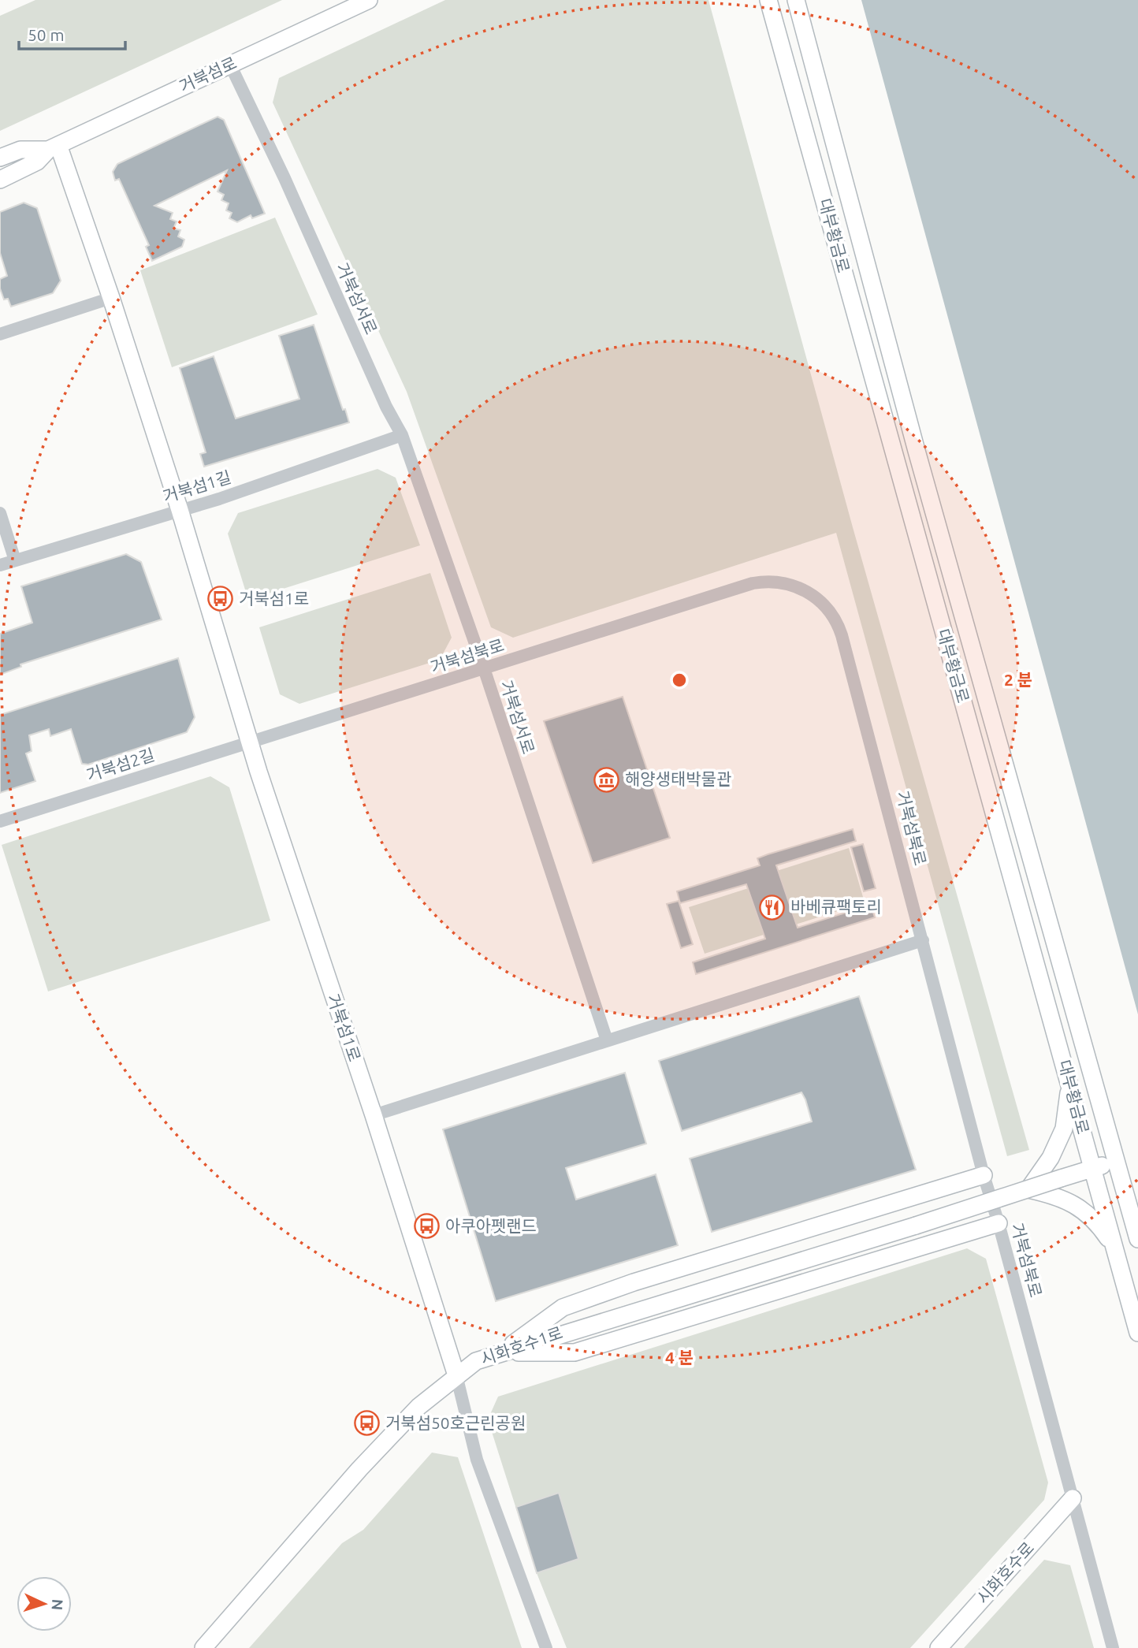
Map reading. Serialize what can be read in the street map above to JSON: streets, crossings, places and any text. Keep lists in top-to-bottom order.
{
  "streets": {
    "main road": [
      "거북섬로",
      "대부황금로",
      "거북섬1로",
      "시화호수1로",
      "시화호수로"
    ],
    "street": [
      "거북섬서로",
      "거북섬1길",
      "거북섬북로",
      "거북섬2길"
    ]
  },
  "crossings": [
    ["거북섬로", "거북섬서로"],
    ["거북섬로", "거북섬1로"],
    ["대부황금로", "시화호수1로"],
    ["거북섬서로", "거북섬1길"],
    ["거북섬서로", "거북섬북로"],
    ["거북섬1길", "거북섬1로"],
    ["거북섬북로", "거북섬2길"],
    ["거북섬북로", "거북섬1로"],
    ["거북섬북로", "시화호수로"],
    ["거북섬2길", "거북섬1로"],
    ["거북섬1로", "시화호수1로"]
  ],
  "places": {
    "bus stop": ["거북섬1로", "아쿠아펫랜드", "거북섬50호근린공원"],
    "museum": ["해양생태박물관"],
    "restaurant": ["바베큐팩토리"]
  },
  "scale_bar": "50 m",
  "north": "right",
  "rings": ["2 분", "4 분"]
}
